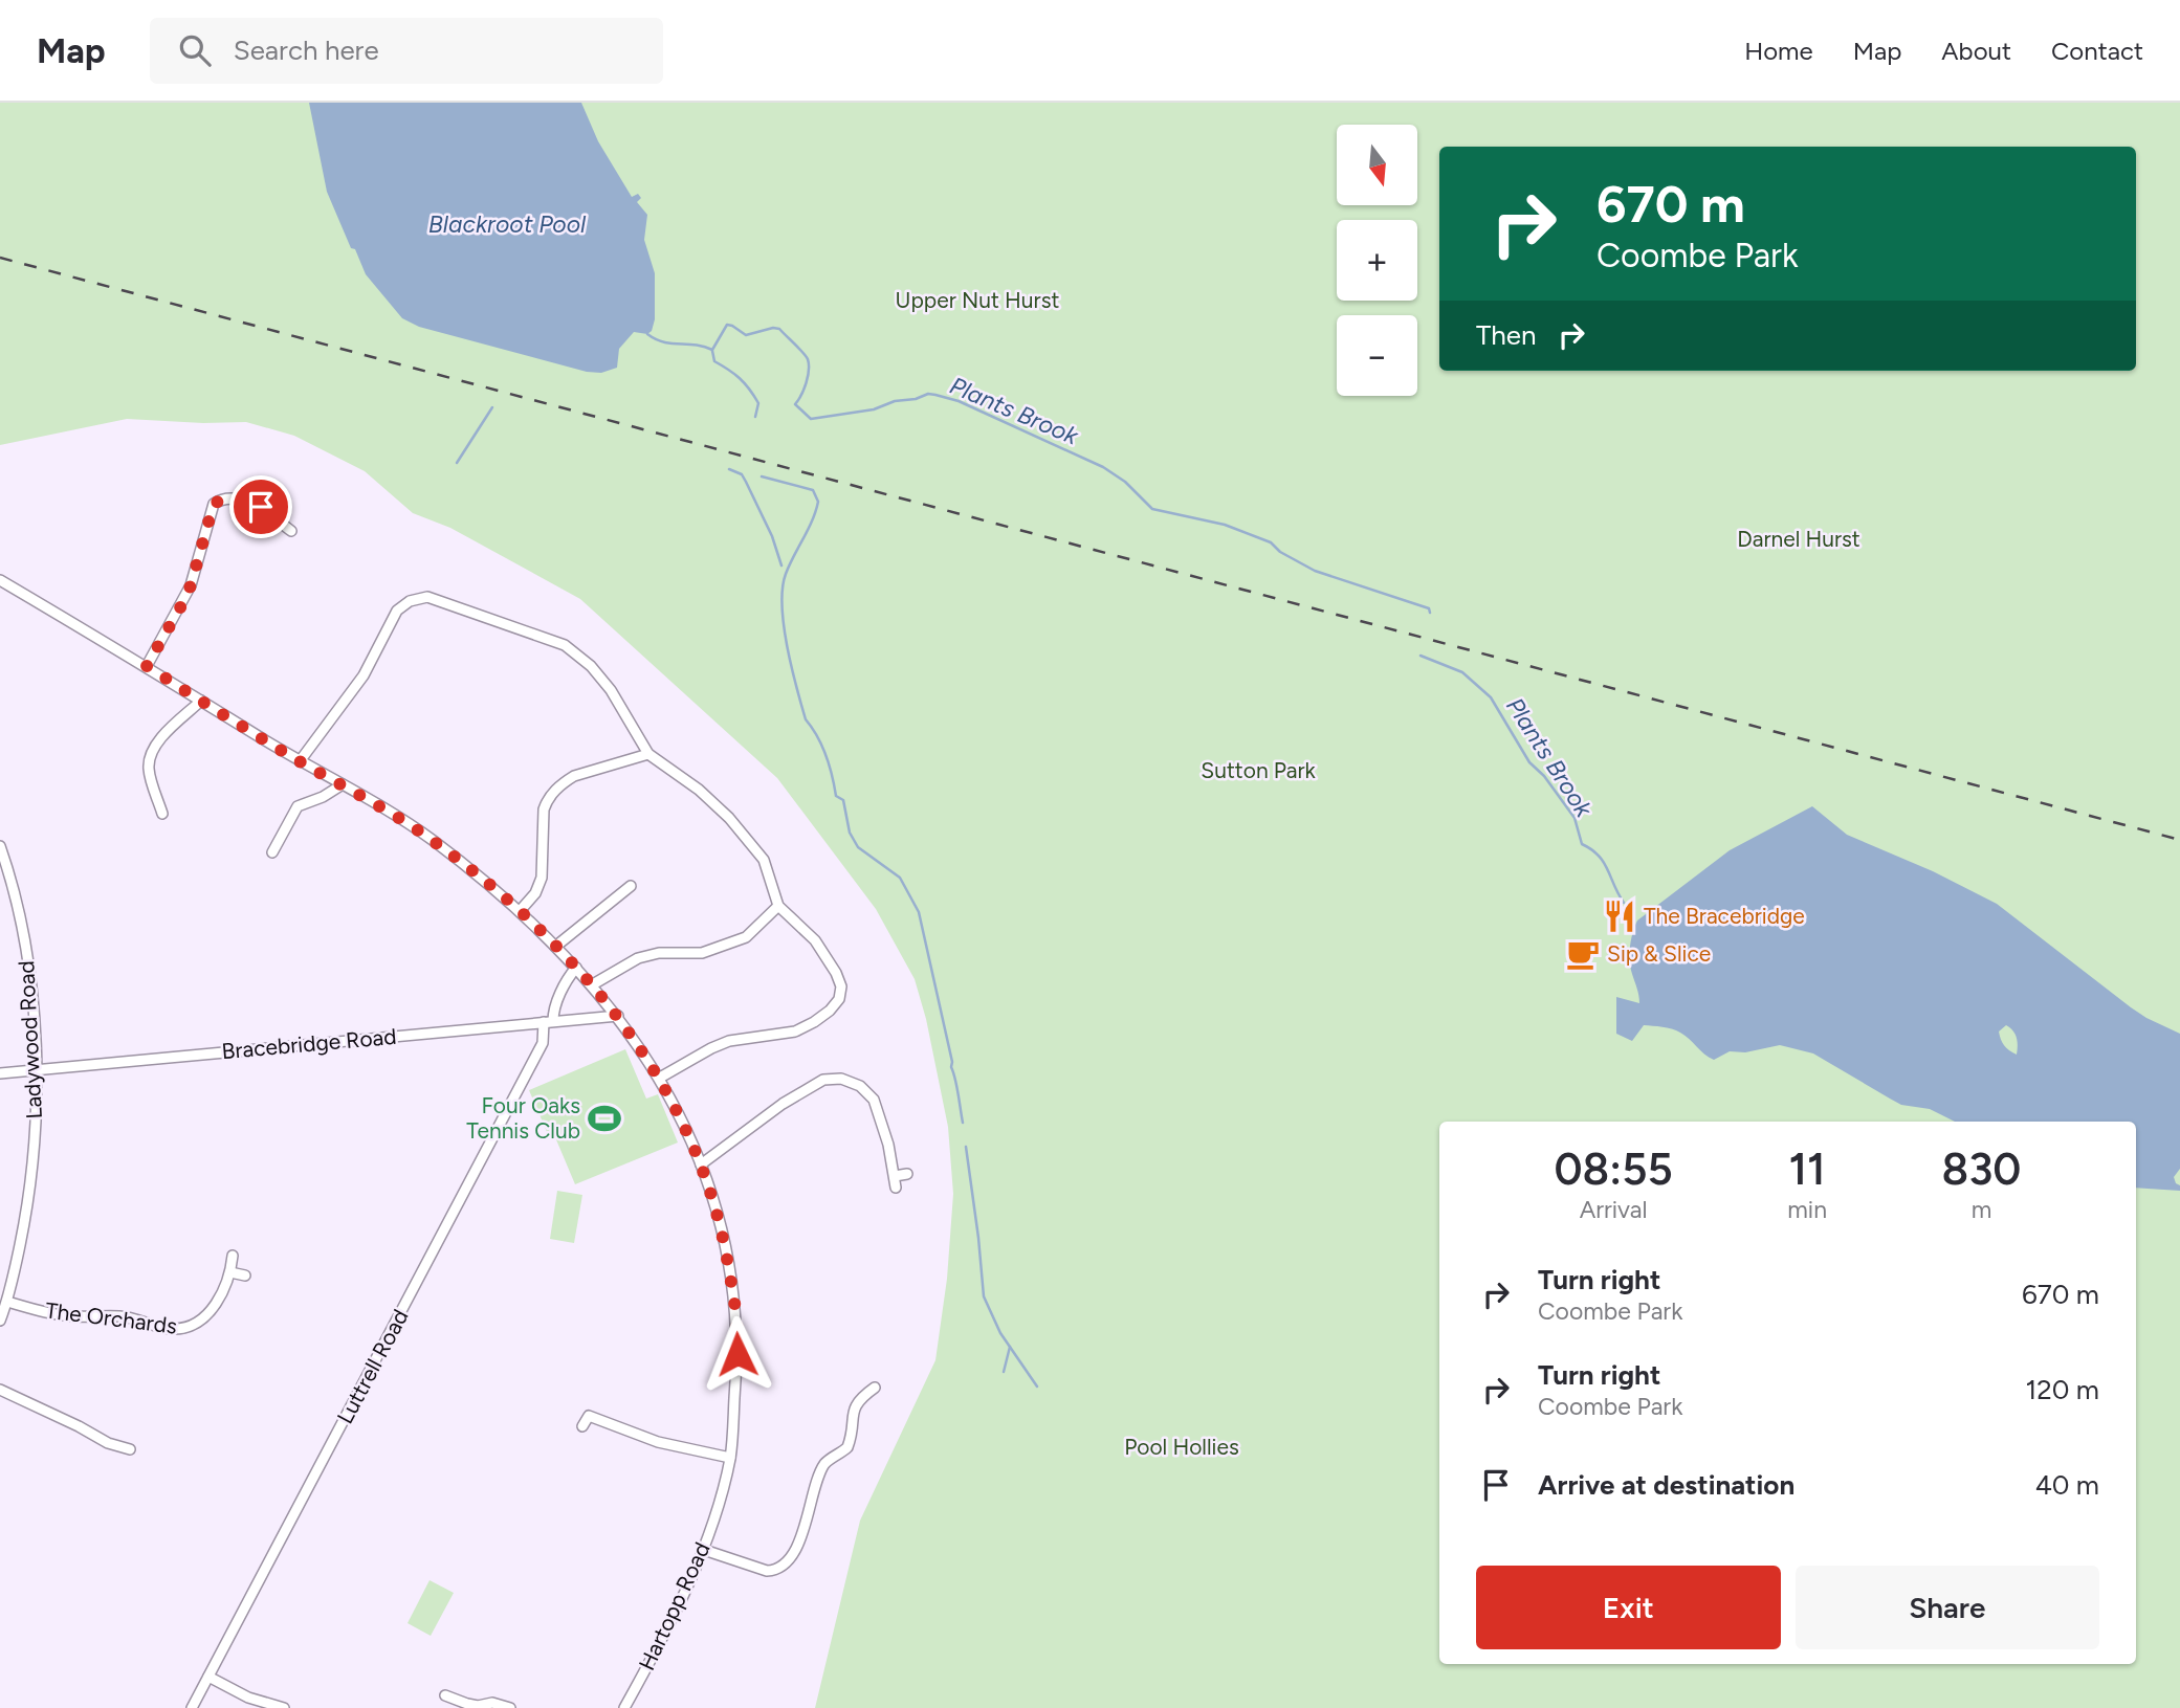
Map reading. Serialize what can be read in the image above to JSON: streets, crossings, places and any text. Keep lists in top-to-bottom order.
{
  "streets": {
    "street": [
      "Ladywood Road",
      "Bracebridge Road",
      "The Orchards",
      "Luttrell Road",
      "Hartopp Road"
    ]
  },
  "crossings": [
    ["Ladywood Road", "Bracebridge Road"],
    ["Ladywood Road", "The Orchards"],
    ["Bracebridge Road", "Luttrell Road"],
    ["Bracebridge Road", "Hartopp Road"],
    ["Luttrell Road", "Hartopp Road"]
  ],
  "water": ["Blackroot Pool", "Plants Brook"],
  "parks": [
    "Upper Nut Hurst",
    "Darnel Hurst",
    "Sutton Park",
    "Pool Hollies"
  ],
  "places": {
    "restaurant": ["The Bracebridge"],
    "cafe": ["Sip & Slice"],
    "sports": ["Four Oaks Tennis Club"]
  },
  "north": "bottom",
  "page": {
    "header": "Map",
    "search": "Search here",
    "nav": [
      "Home",
      "Map",
      "About",
      "Contact"
    ],
    "map_buttons": ["+", "−"],
    "turn": ["670 m", "Coombe Park"],
    "then": "Then",
    "eta": [
      "08:55",
      "Arrival",
      "11",
      "min",
      "830",
      "m"
    ],
    "list": [
      {
        "name": "Turn right",
        "note": "Coombe Park",
        "value": "670 m"
      },
      {
        "name": "Turn right",
        "note": "Coombe Park",
        "value": "120 m"
      },
      {
        "name": "Arrive at destination",
        "value": "40 m"
      }
    ],
    "buttons": ["Exit", "Share"]
  }
}
